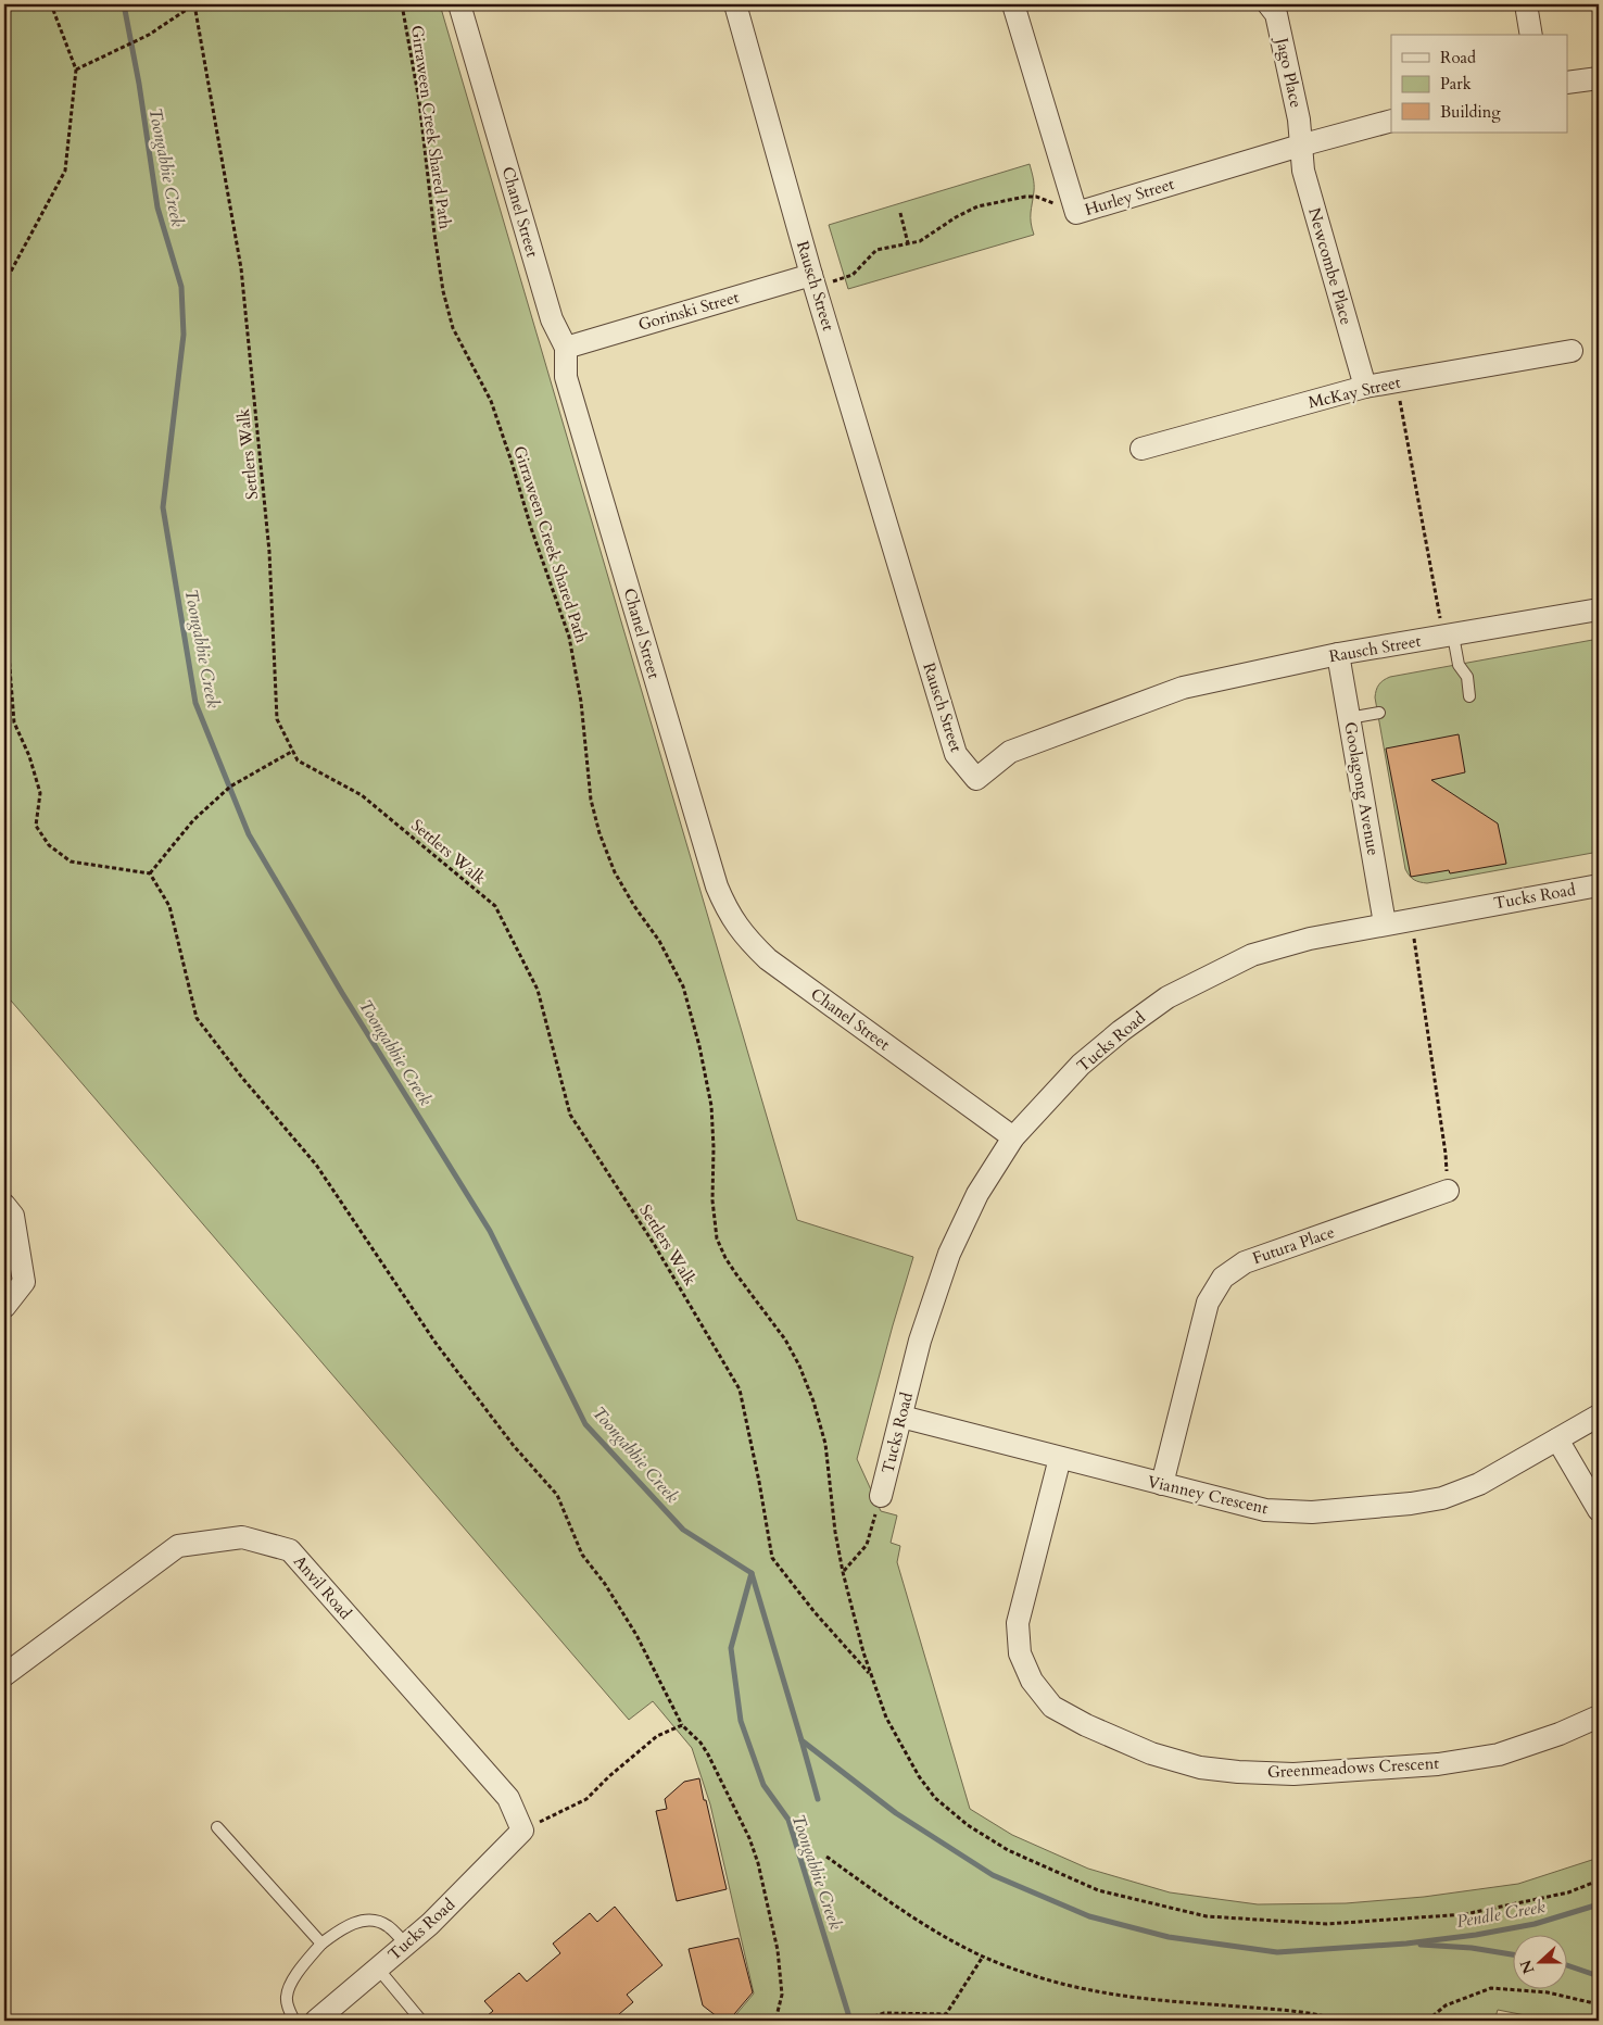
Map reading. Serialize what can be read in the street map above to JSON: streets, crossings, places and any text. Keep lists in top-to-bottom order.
{
  "streets": {
    "street": [
      "Jago Place",
      "Hurley Street",
      "Chanel Street",
      "Newcombe Place",
      "Rausch Street",
      "Gorinski Street",
      "McKay Street",
      "Goolagong Avenue",
      "Tucks Road",
      "Futura Place",
      "Vianney Crescent",
      "Anvil Road",
      "Greenmeadows Crescent"
    ],
    "path": ["Girraween Creek Shared Path", "Settlers Walk"]
  },
  "crossings": [
    ["Jago Place", "Hurley Street"],
    ["Jago Place", "Newcombe Place"],
    ["Girraween Creek Shared Path", "Settlers Walk"],
    ["Hurley Street", "Newcombe Place"],
    ["Chanel Street", "Gorinski Street"],
    ["Chanel Street", "Tucks Road"],
    ["Newcombe Place", "McKay Street"],
    ["Rausch Street", "Gorinski Street"],
    ["Rausch Street", "Goolagong Avenue"],
    ["Goolagong Avenue", "Tucks Road"],
    ["Tucks Road", "Vianney Crescent"],
    ["Tucks Road", "Anvil Road"],
    ["Futura Place", "Vianney Crescent"],
    ["Vianney Crescent", "Greenmeadows Crescent"]
  ],
  "water": ["Toongabbie Creek", "Pendle Creek"],
  "legend": ["Road", "Park", "Building"],
  "north": "left"
}
